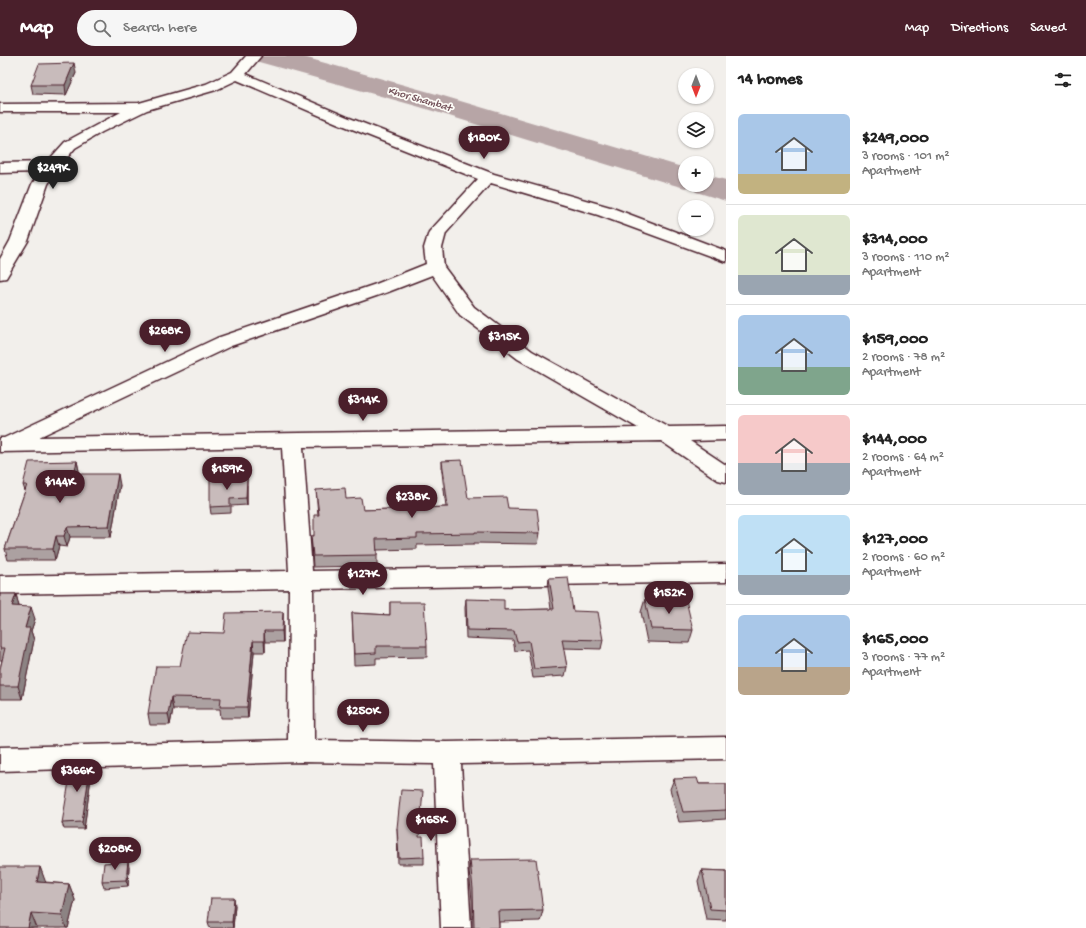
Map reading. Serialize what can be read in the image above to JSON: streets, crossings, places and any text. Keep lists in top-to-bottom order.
{
  "water": ["Khor Shambat"],
  "north": "bottom",
  "page": {
    "header": "Map",
    "search": "Search here",
    "nav": ["Map", "Directions", "Saved"],
    "heading": "14 homes",
    "map_buttons": ["+", "−"],
    "list": [
      {
        "name": "$249,000",
        "note": "3 rooms · 101 m² · Apartment"
      },
      {
        "name": "$314,000",
        "note": "3 rooms · 110 m² · Apartment"
      },
      {
        "name": "$159,000",
        "note": "2 rooms · 78 m² · Apartment"
      },
      {
        "name": "$144,000",
        "note": "2 rooms · 64 m² · Apartment"
      },
      {
        "name": "$127,000",
        "note": "2 rooms · 60 m² · Apartment"
      },
      {
        "name": "$165,000",
        "note": "3 rooms · 77 m² · Apartment"
      }
    ],
    "price": [
      "$180K",
      "$249K",
      "$268K",
      "$315K",
      "$314K",
      "$159K",
      "$144K",
      "$238K",
      "$127K",
      "$152K",
      "$250K",
      "$366K",
      "$165K",
      "$208K"
    ]
  }
}
